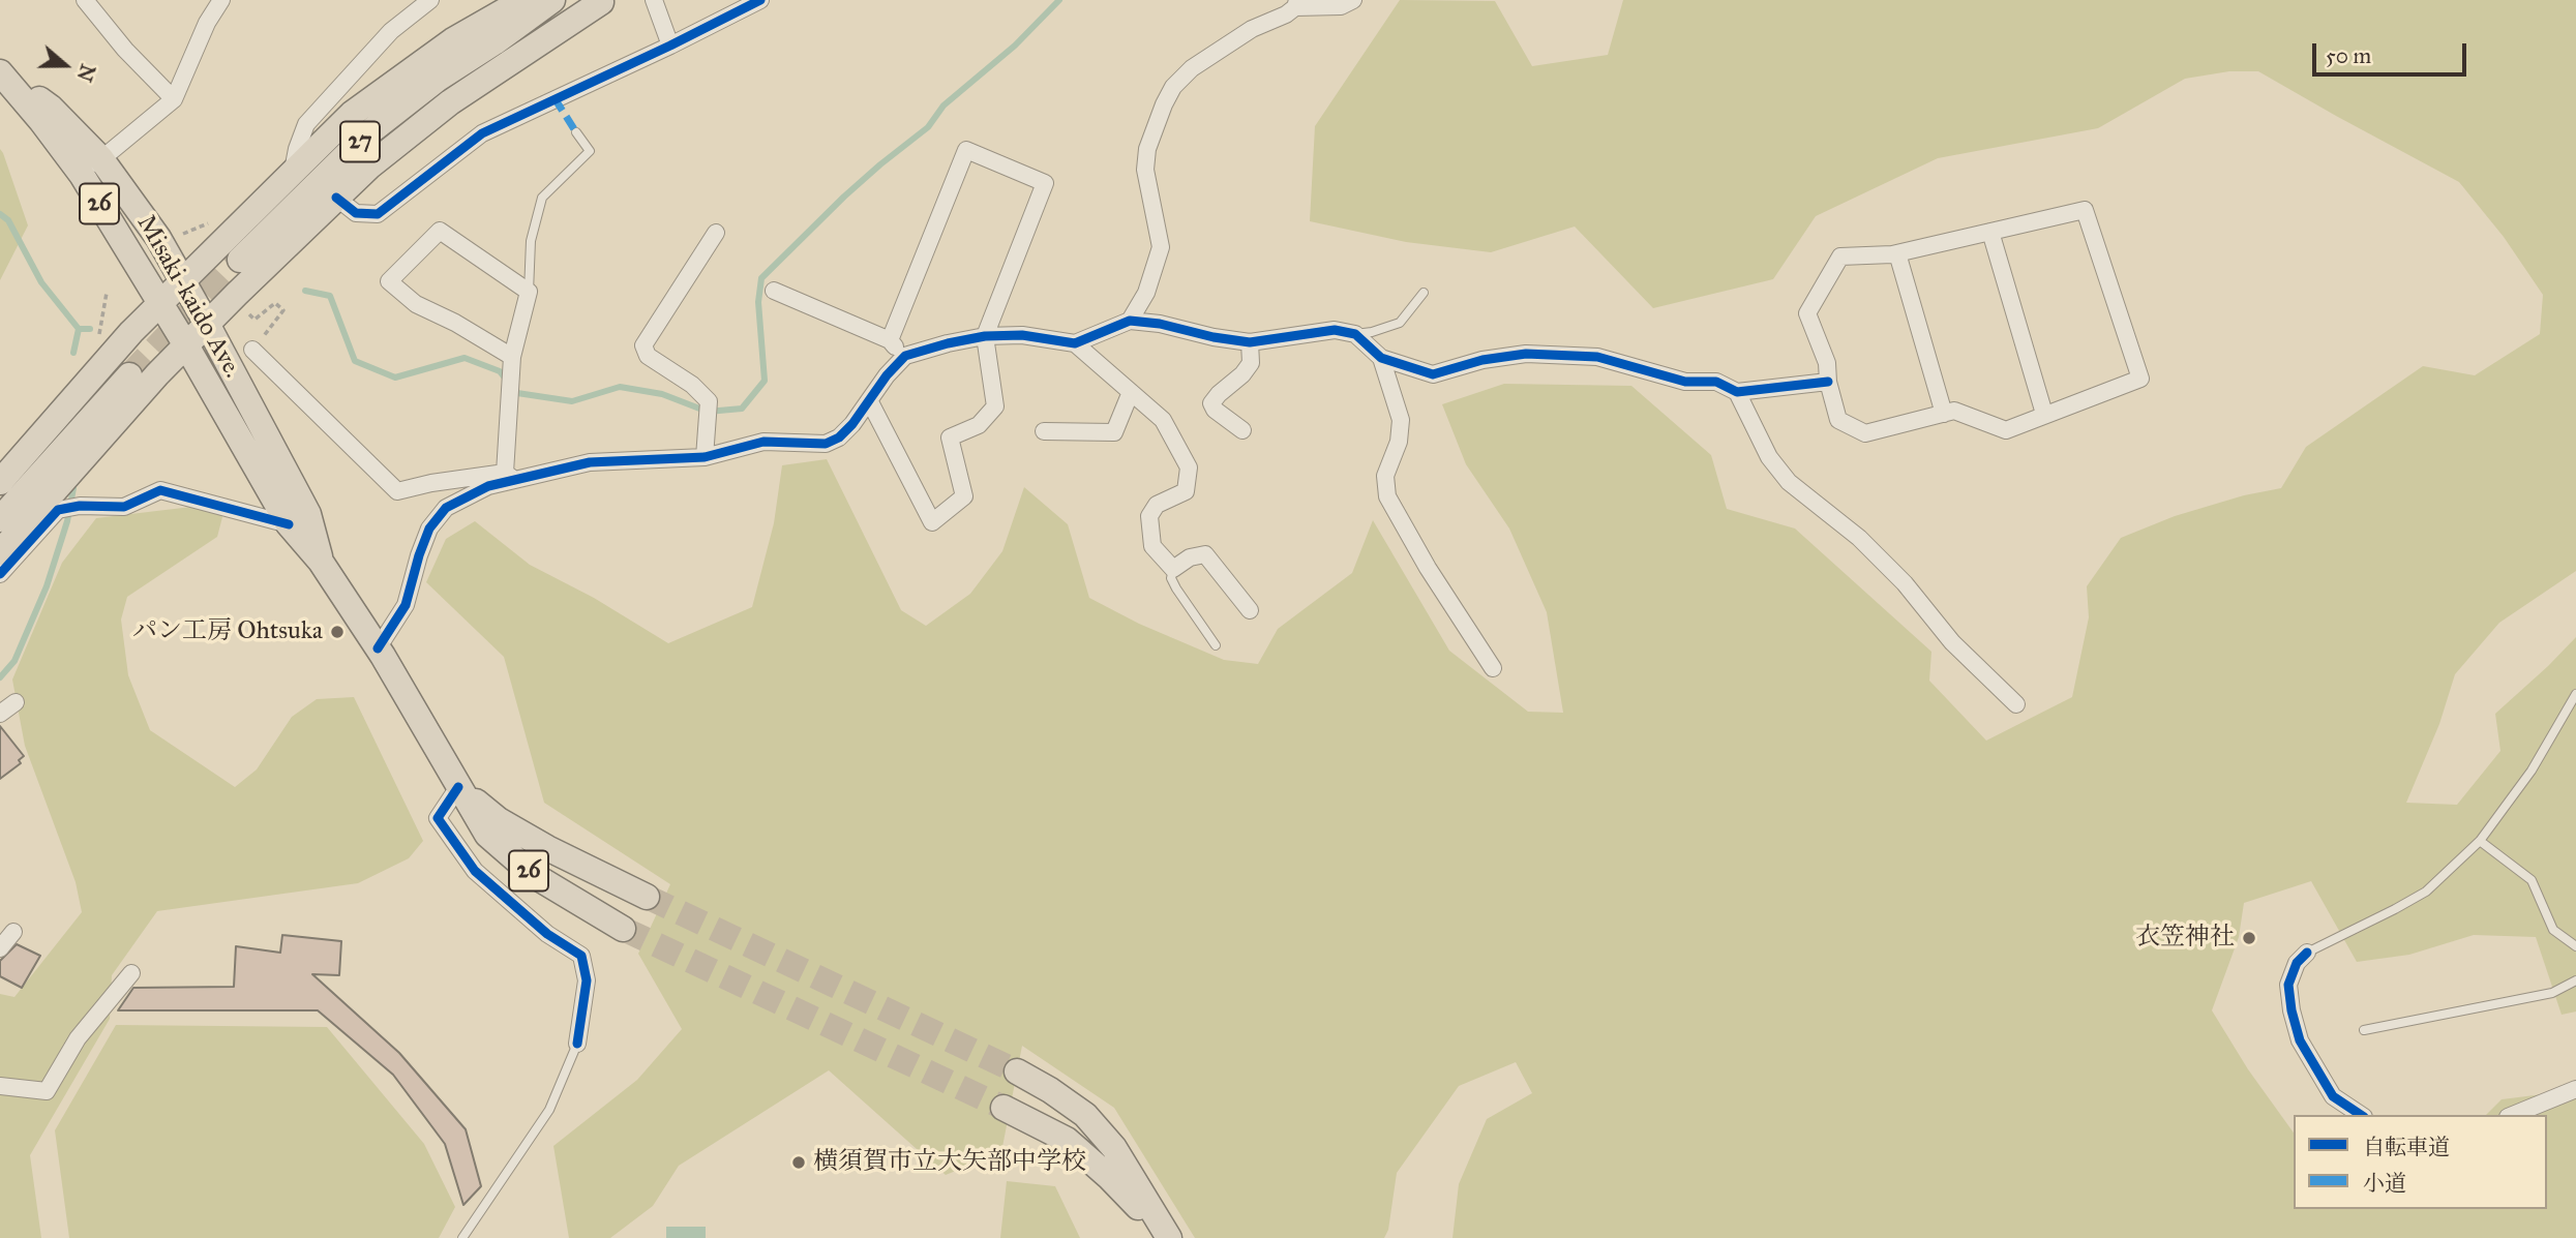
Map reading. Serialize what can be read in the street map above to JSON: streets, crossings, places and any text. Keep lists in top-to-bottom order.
{
  "streets": {
    "main road": ["27", "26", "Misaki-kaido Ave."]
  },
  "places": ["パン工房 Ohtsuka", "衣笠神社", "横須賀市立大矢部中学校"],
  "legend": ["自転車道", "小道"],
  "scale_bar": "50 m",
  "north": "right"
}
